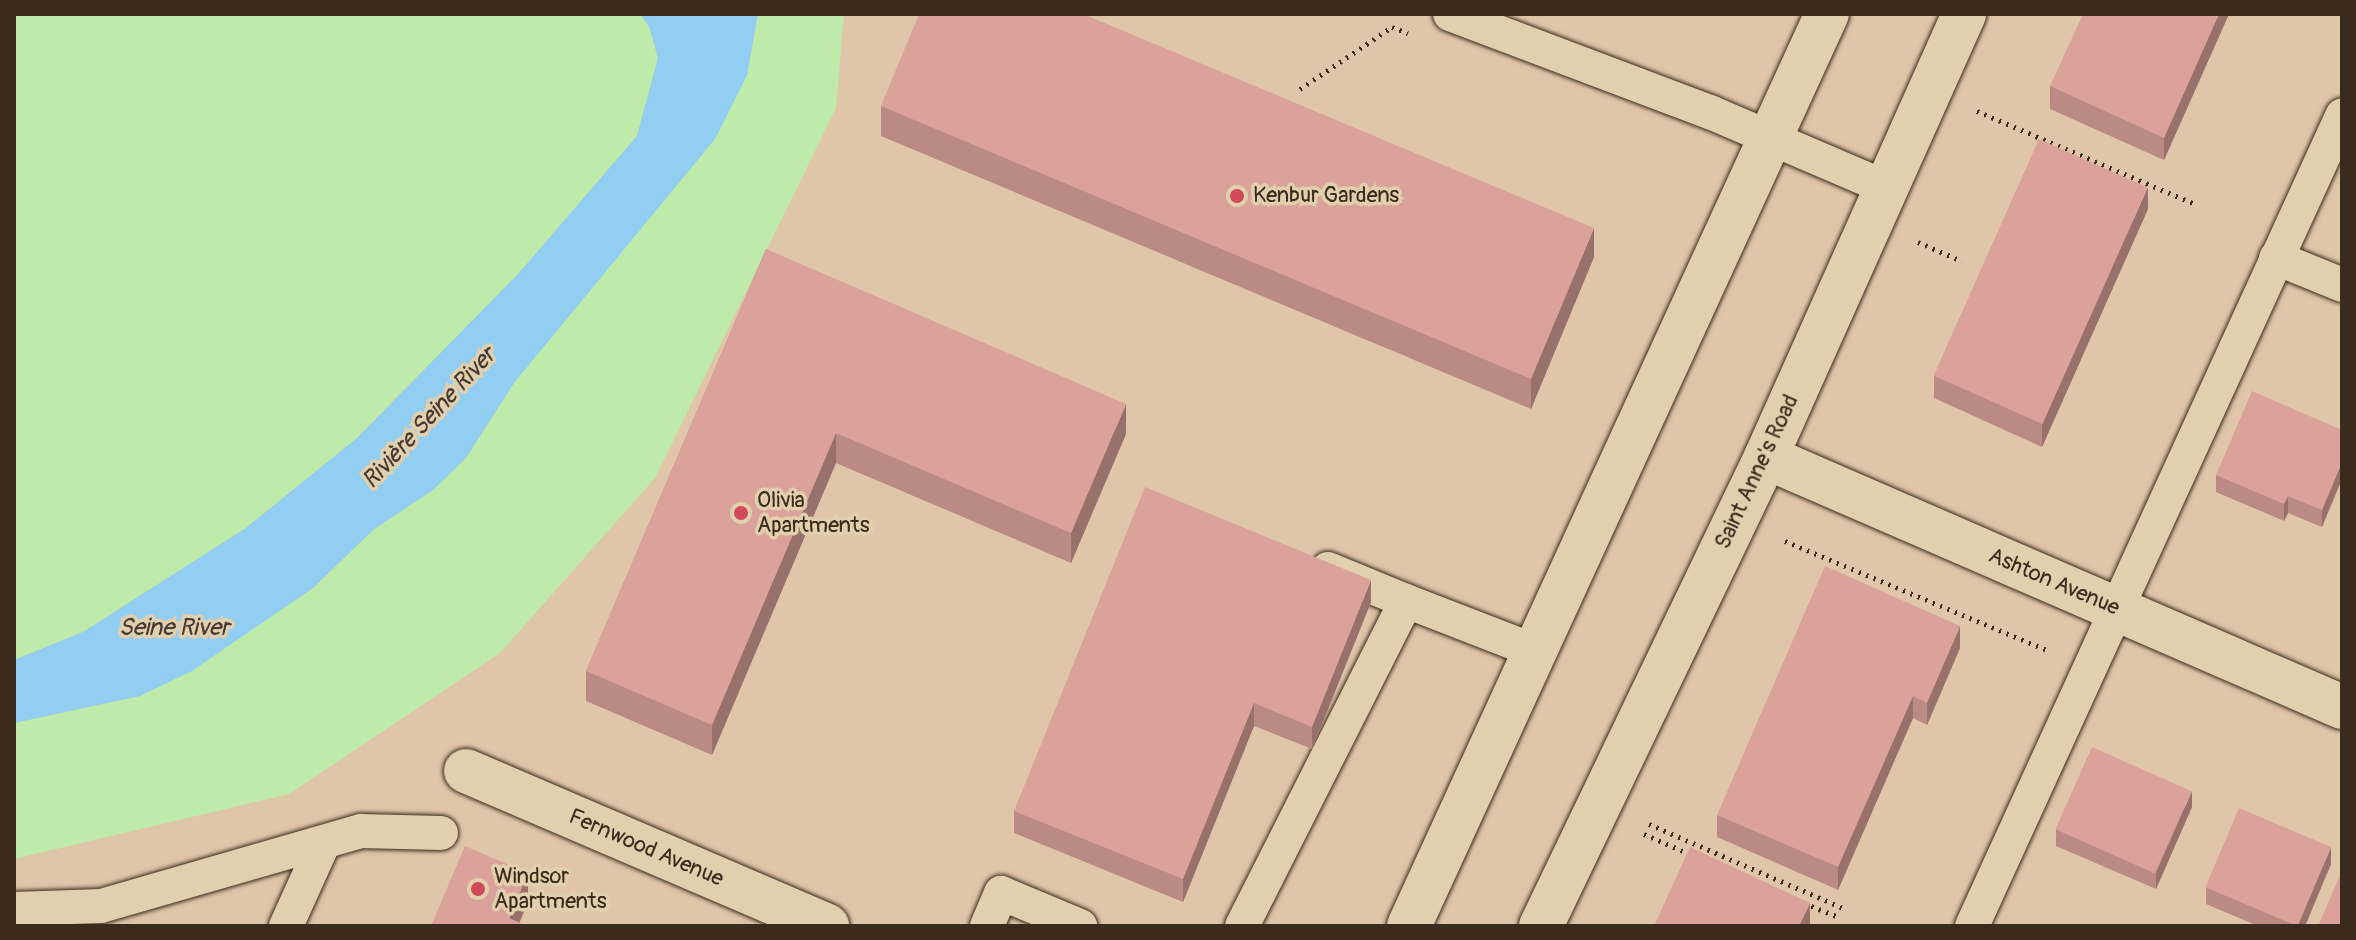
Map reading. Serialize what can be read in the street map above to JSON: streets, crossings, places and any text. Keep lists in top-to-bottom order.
{
  "streets": {
    "main road": ["Saint Anne's Road", "Ashton Avenue", "Fernwood Avenue"]
  },
  "crossings": [
    ["Saint Anne's Road", "Ashton Avenue"]
  ],
  "water": ["Rivière Seine River", "Seine River"],
  "places": ["Kenbur Gardens", "Olivia Apartments", "Windsor Apartments"]
}
